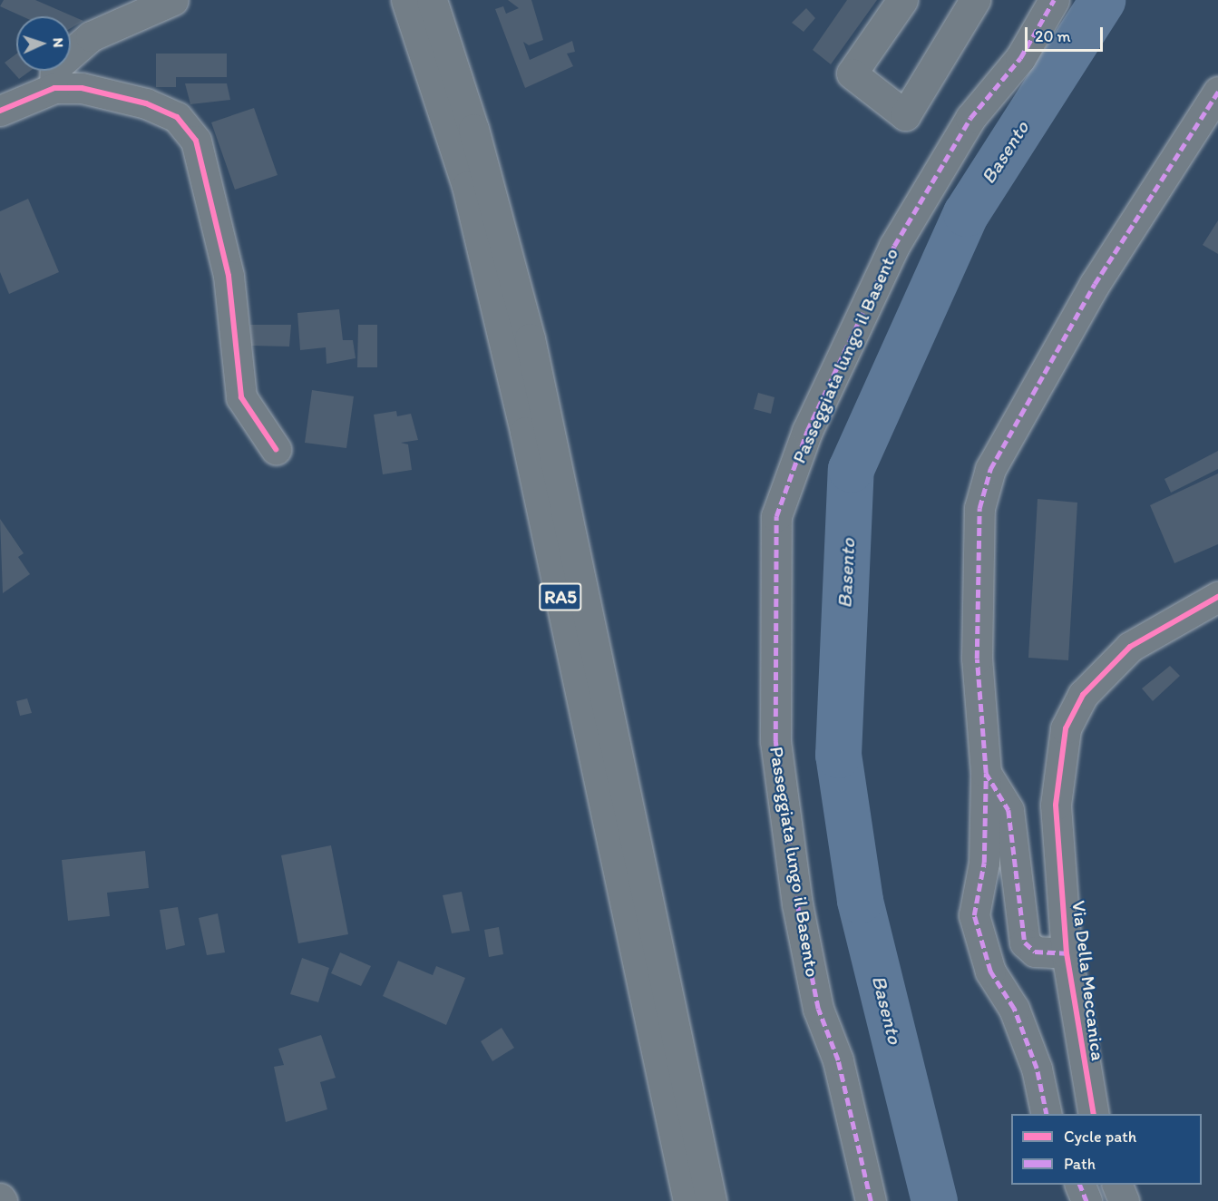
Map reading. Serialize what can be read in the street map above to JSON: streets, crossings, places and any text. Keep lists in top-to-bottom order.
{
  "streets": {
    "main road": ["Passeggiata lungo il Basento", "RA5", "Via Della Meccanica"]
  },
  "water": ["Basento"],
  "legend": ["Cycle path", "Path"],
  "scale_bar": "20 m",
  "north": "right"
}
